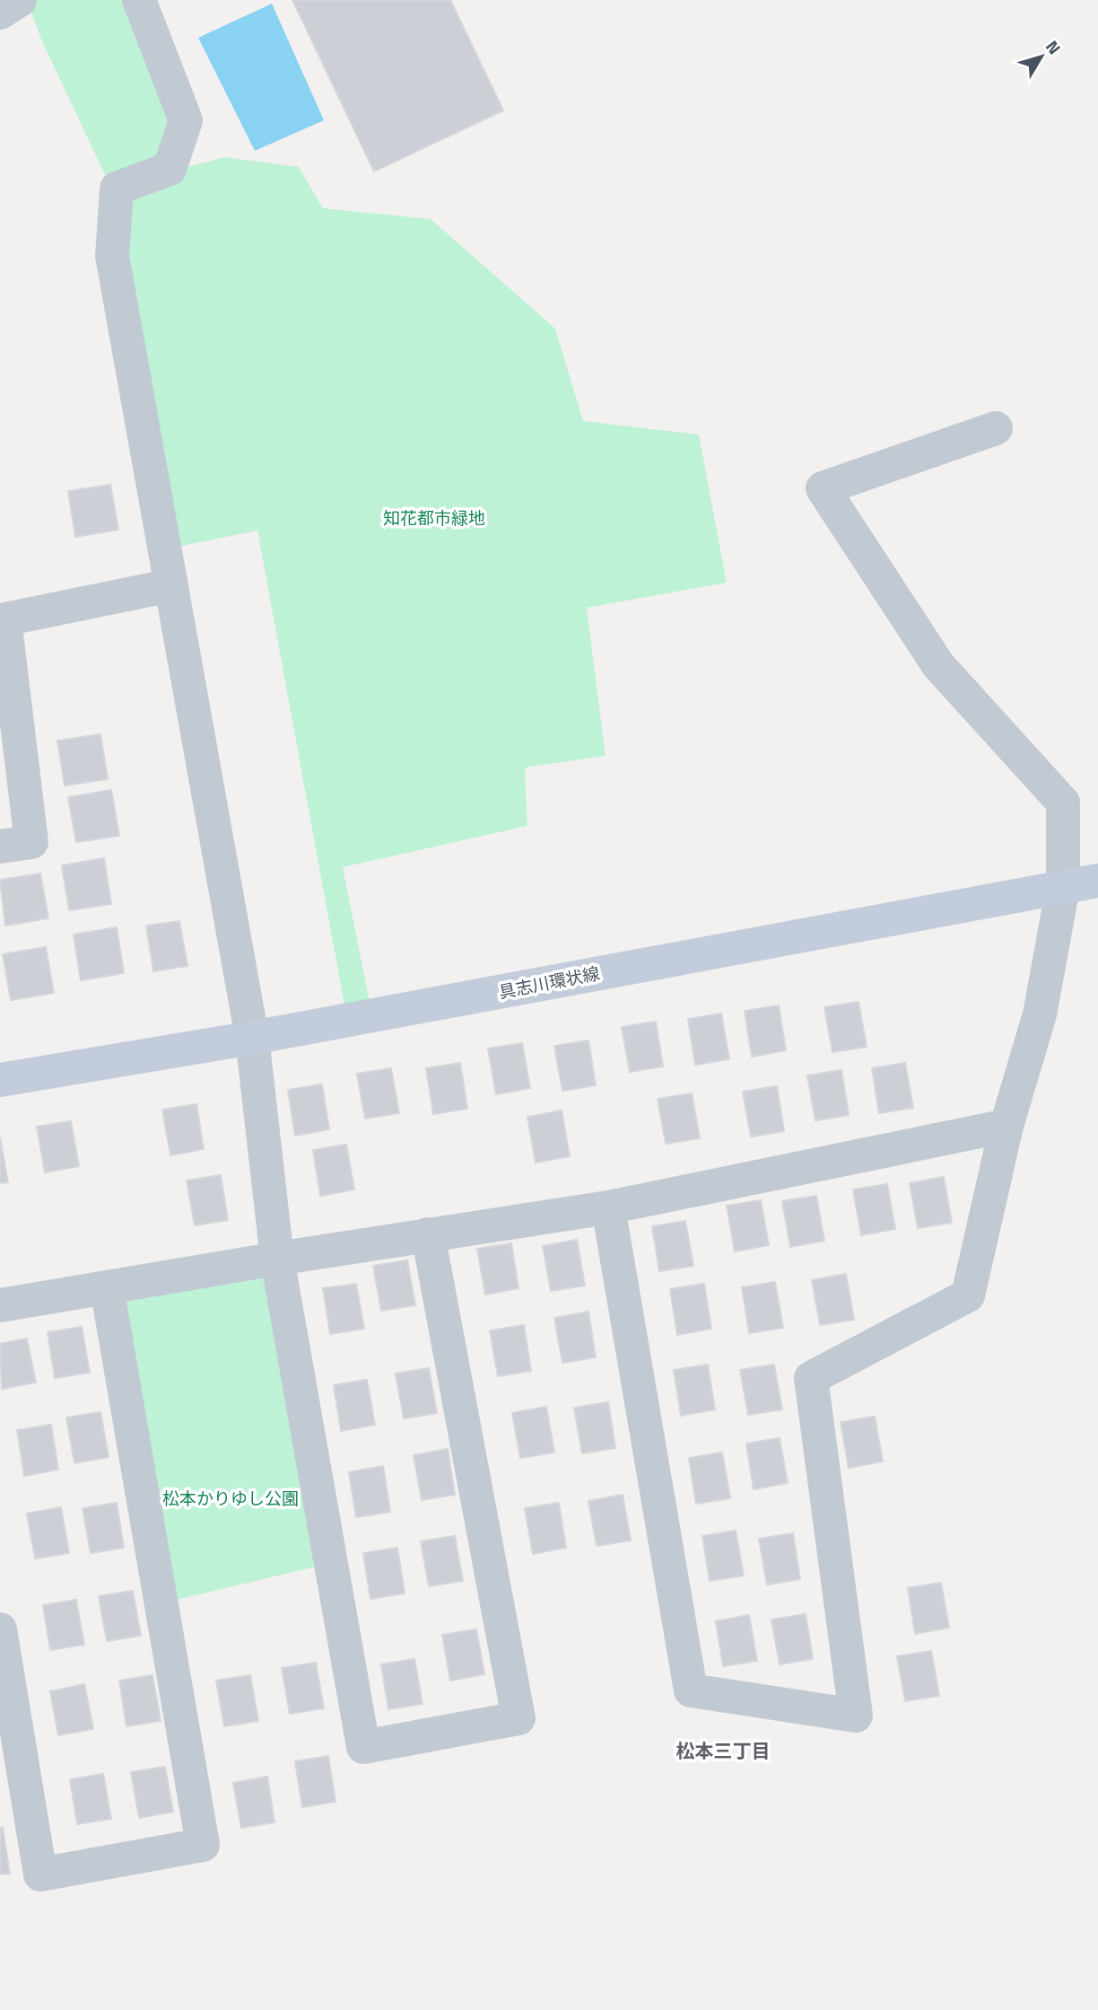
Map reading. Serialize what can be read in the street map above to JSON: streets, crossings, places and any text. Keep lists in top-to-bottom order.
{
  "streets": {
    "main road": ["具志川環状線"]
  },
  "districts": ["松本三丁目"],
  "parks": ["知花都市緑地", "松本かりゆし公園"],
  "north": "top right"
}
